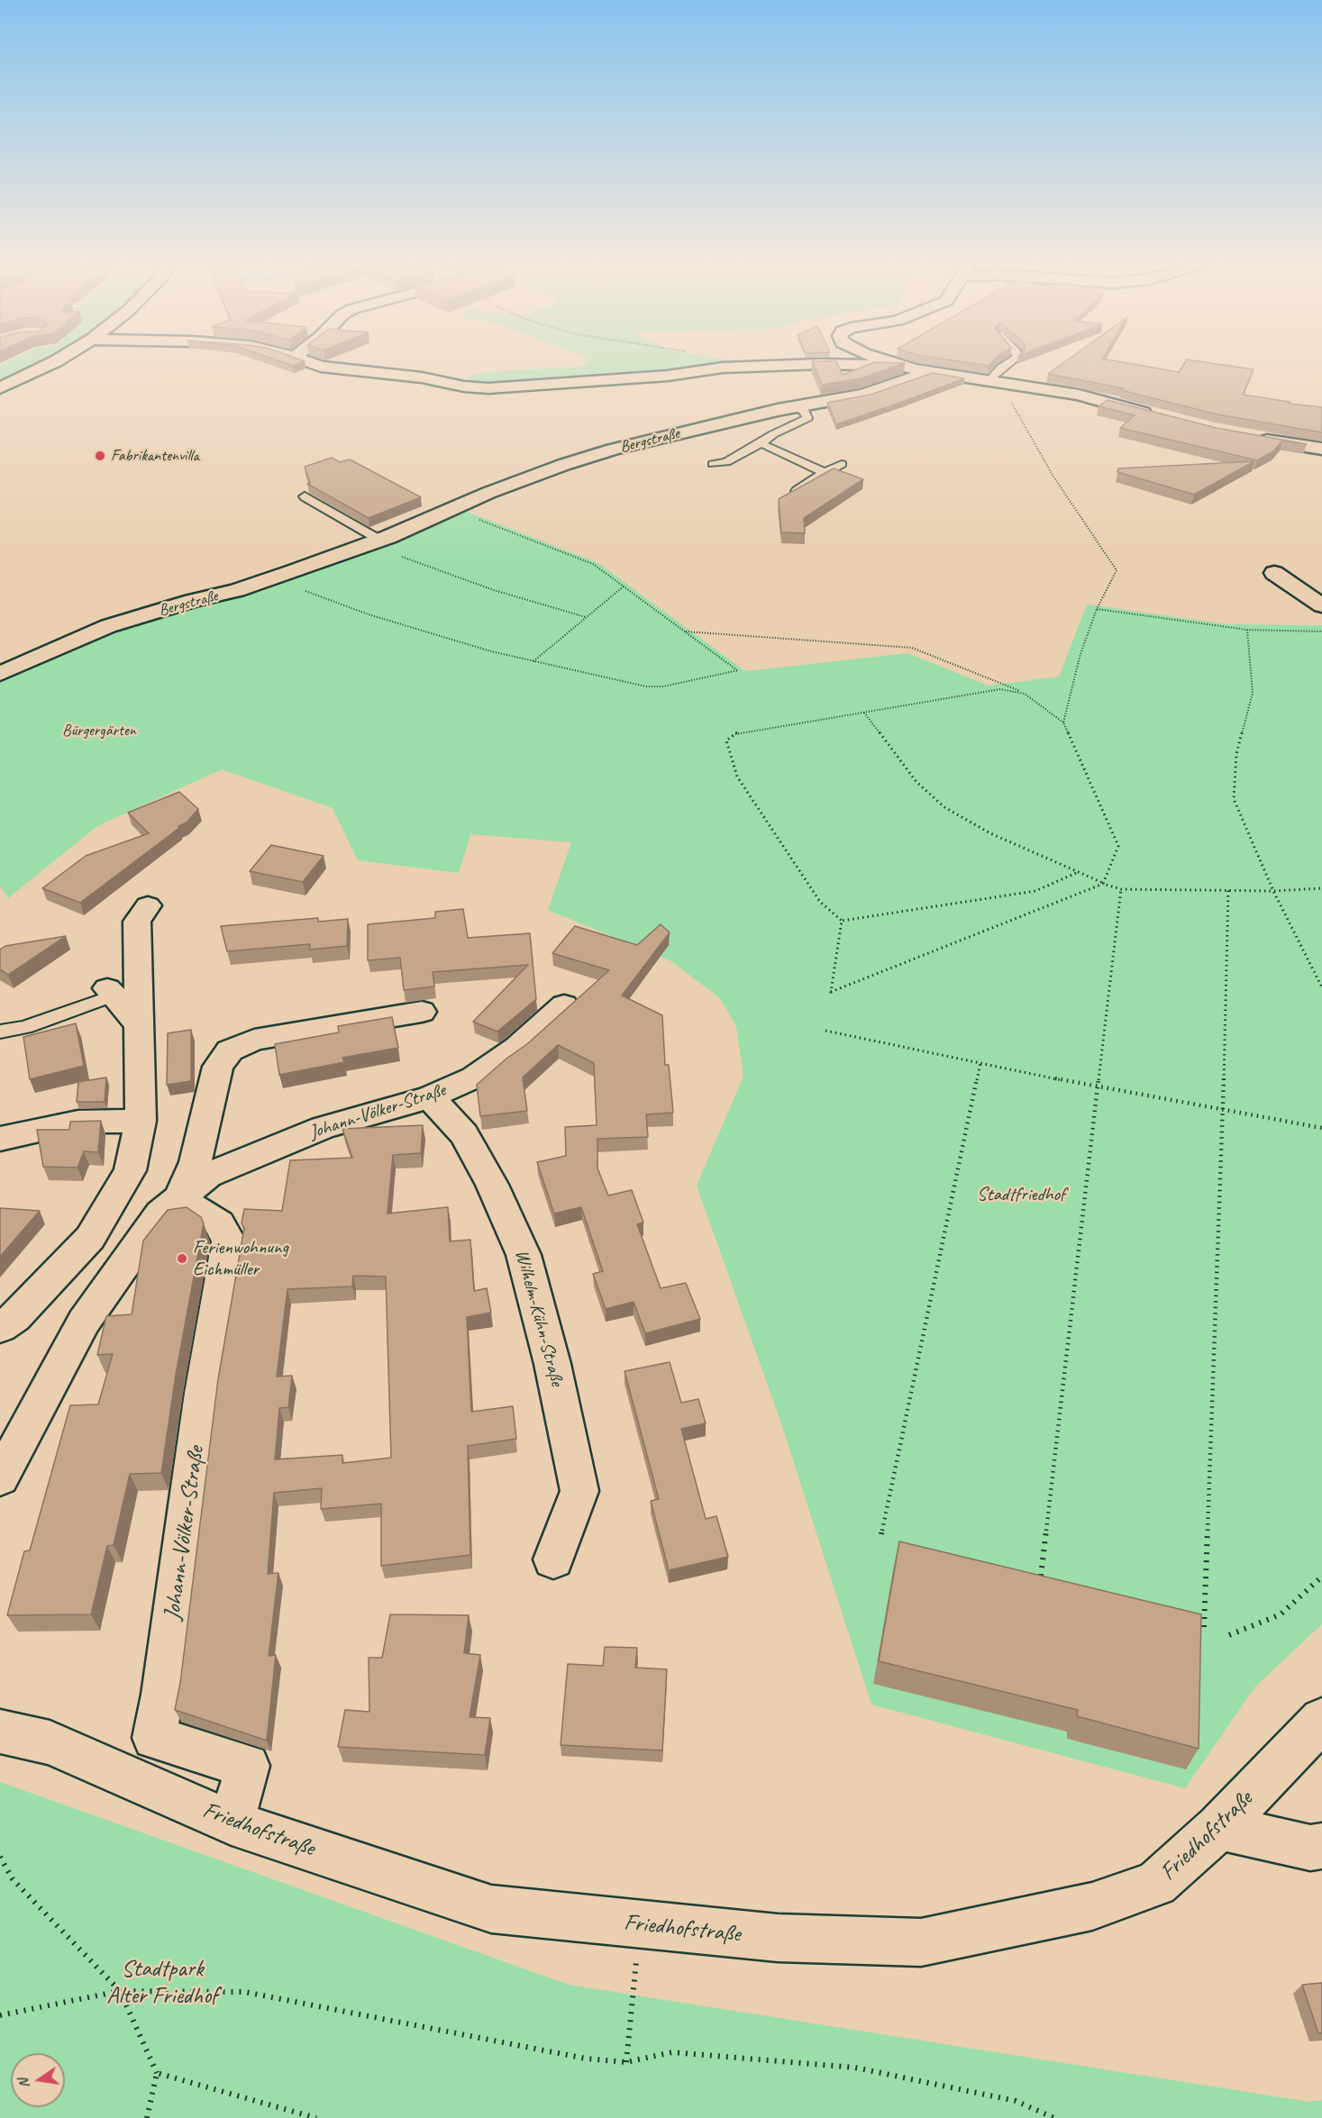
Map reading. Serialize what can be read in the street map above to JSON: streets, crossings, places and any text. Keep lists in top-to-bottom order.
{
  "streets": {
    "street": [
      "Bergstraße",
      "Johann-Völker-Straße",
      "Wilhelm-Kühn-Straße",
      "Friedhofstraße"
    ]
  },
  "crossings": [
    ["Johann-Völker-Straße", "Wilhelm-Kühn-Straße"],
    ["Johann-Völker-Straße", "Friedhofstraße"]
  ],
  "parks": ["Bürgergärten", "Stadtfriedhof", "Stadtpark Alter Friedhof"],
  "places": ["Fabrikantenvilla", "Ferienwohnung Eichmüller"],
  "north": "left"
}
